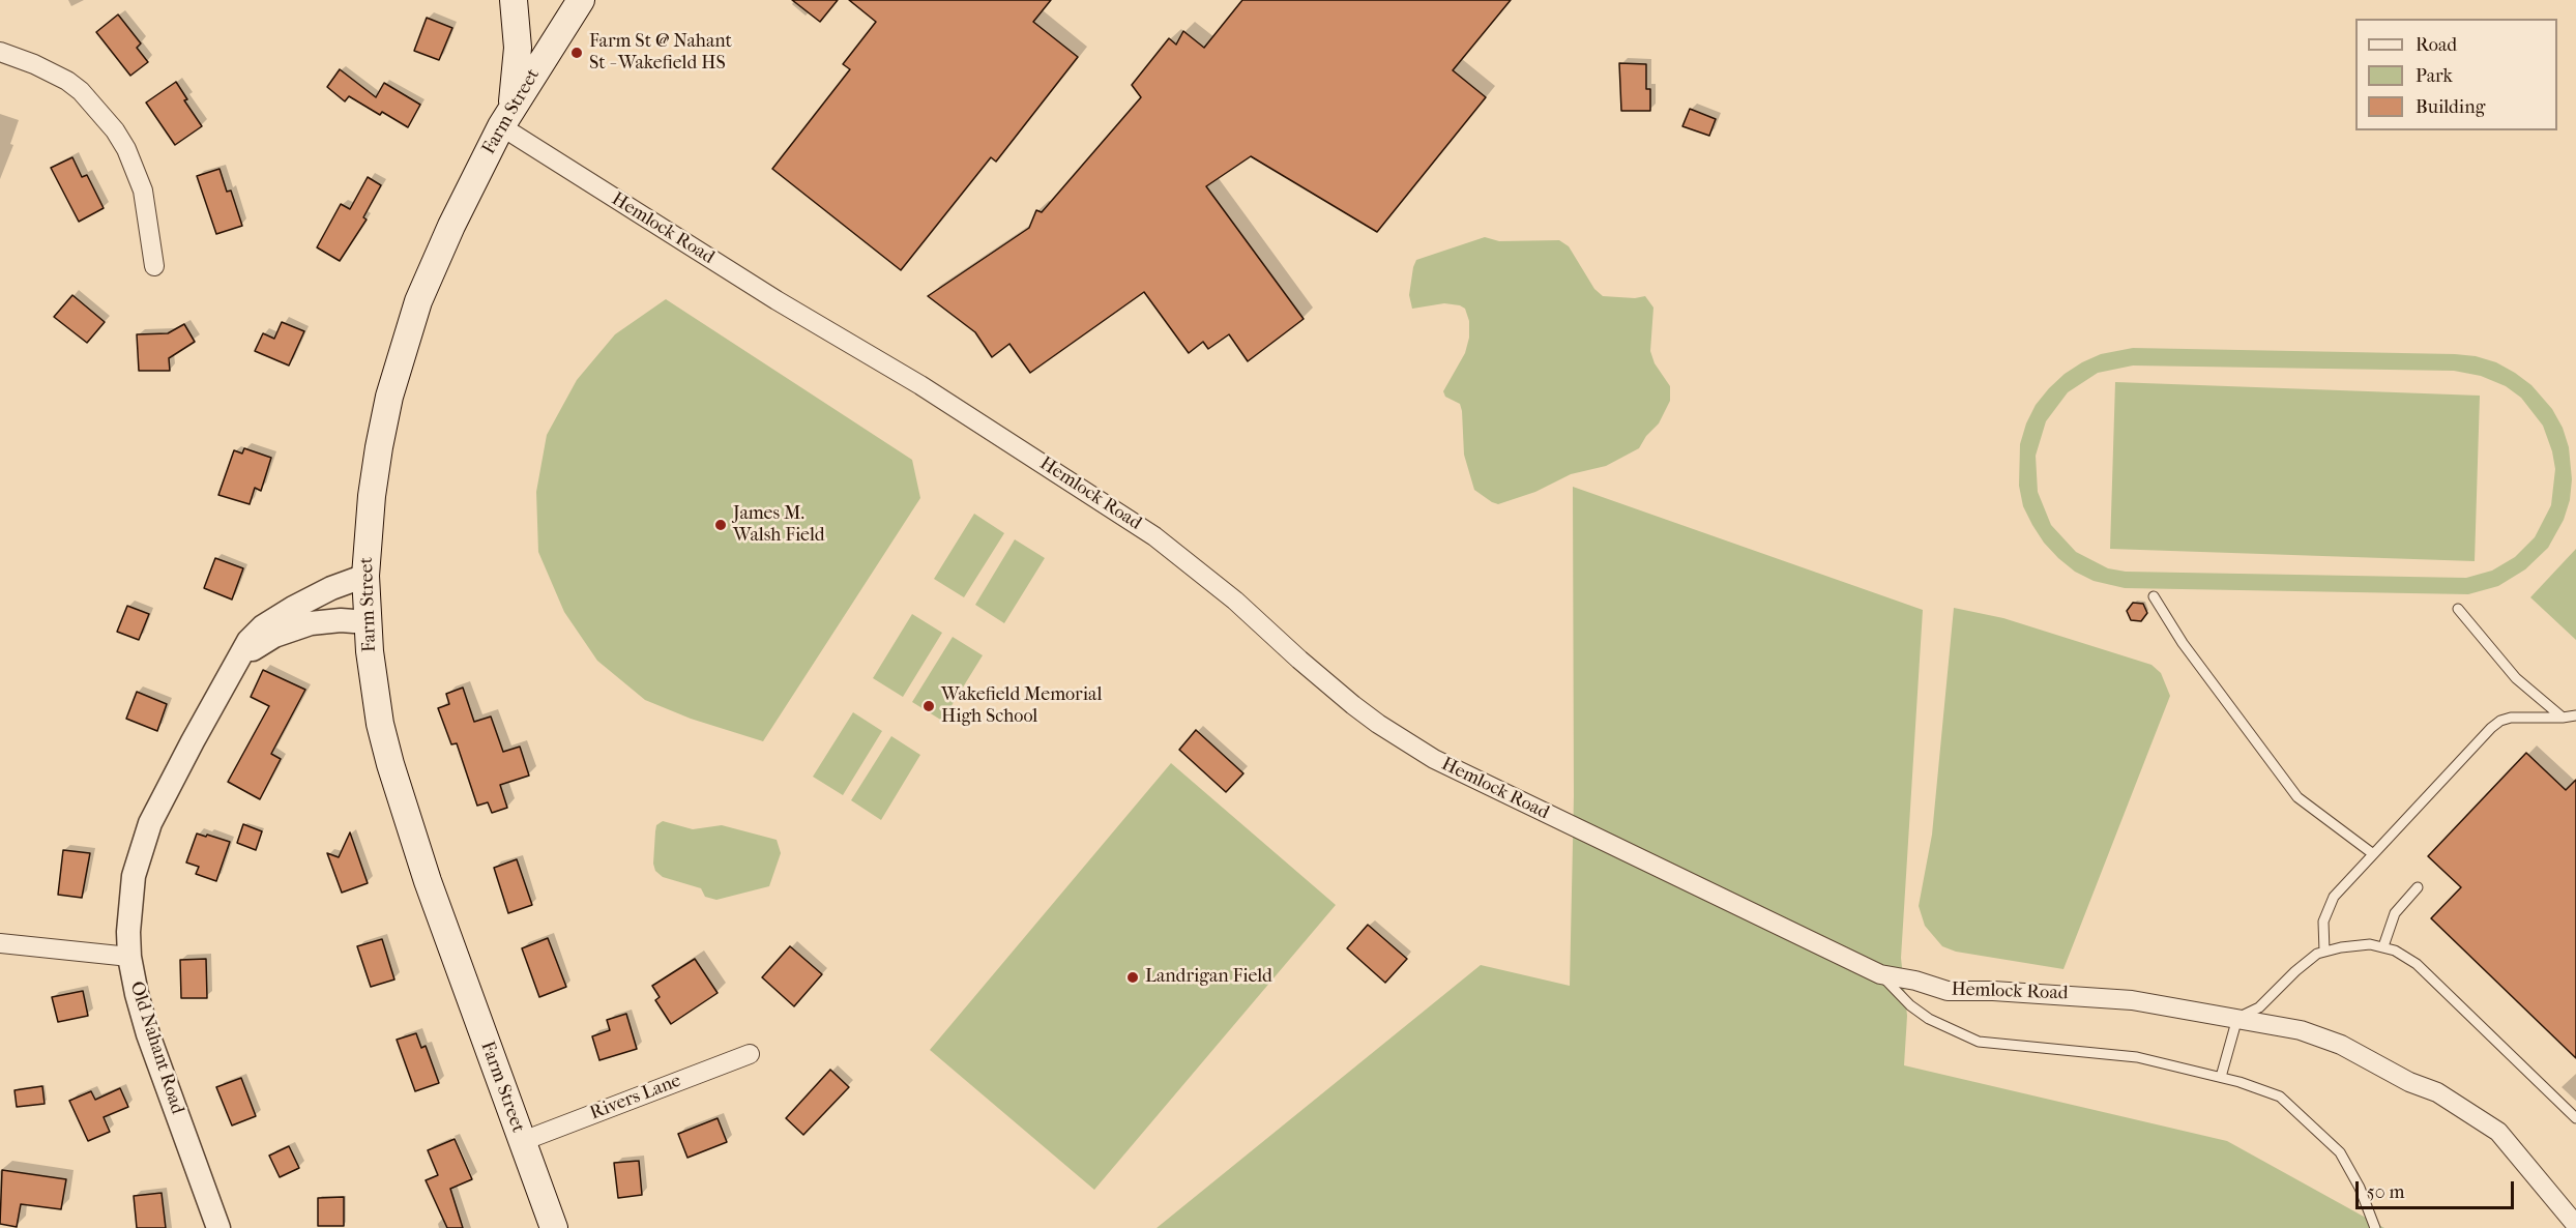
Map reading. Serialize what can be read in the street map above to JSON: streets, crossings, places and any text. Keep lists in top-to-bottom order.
{
  "streets": {
    "main road": ["Farm Street"],
    "street": ["Hemlock Road", "Old Nahant Road", "Rivers Lane"]
  },
  "crossings": [
    ["Farm Street", "Hemlock Road"],
    ["Farm Street", "Old Nahant Road"],
    ["Farm Street", "Rivers Lane"]
  ],
  "places": [
    "Farm St @ Nahant St - Wakefield HS",
    "James M. Walsh Field",
    "Wakefield Memorial High School",
    "Landrigan Field"
  ],
  "legend": ["Road", "Park", "Building"],
  "scale_bar": "50 m"
}
